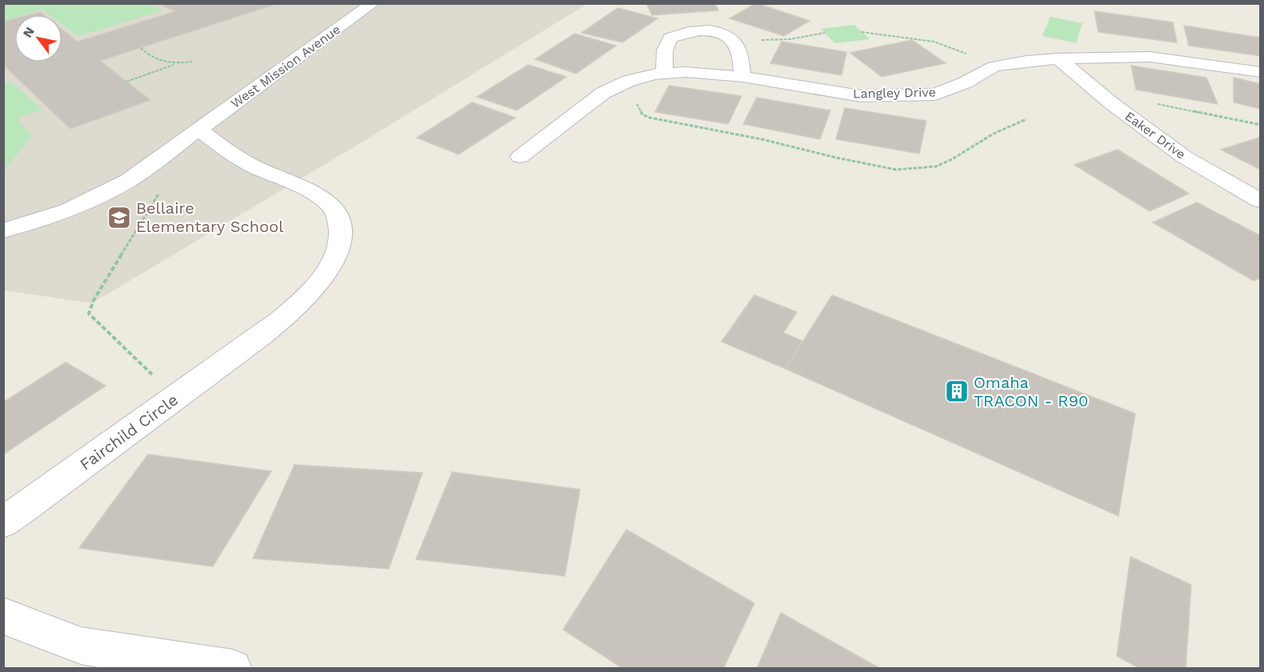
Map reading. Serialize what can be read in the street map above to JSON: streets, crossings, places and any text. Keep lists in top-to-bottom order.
{
  "streets": {
    "street": [
      "West Mission Avenue",
      "Langley Drive",
      "Eaker Drive",
      "Fairchild Circle"
    ]
  },
  "crossings": [
    ["West Mission Avenue", "Fairchild Circle"],
    ["Langley Drive", "Eaker Drive"]
  ],
  "places": {
    "school or university": ["Bellaire Elementary School"],
    "building": ["Omaha TRACON - R90"]
  },
  "north": "top left"
}
